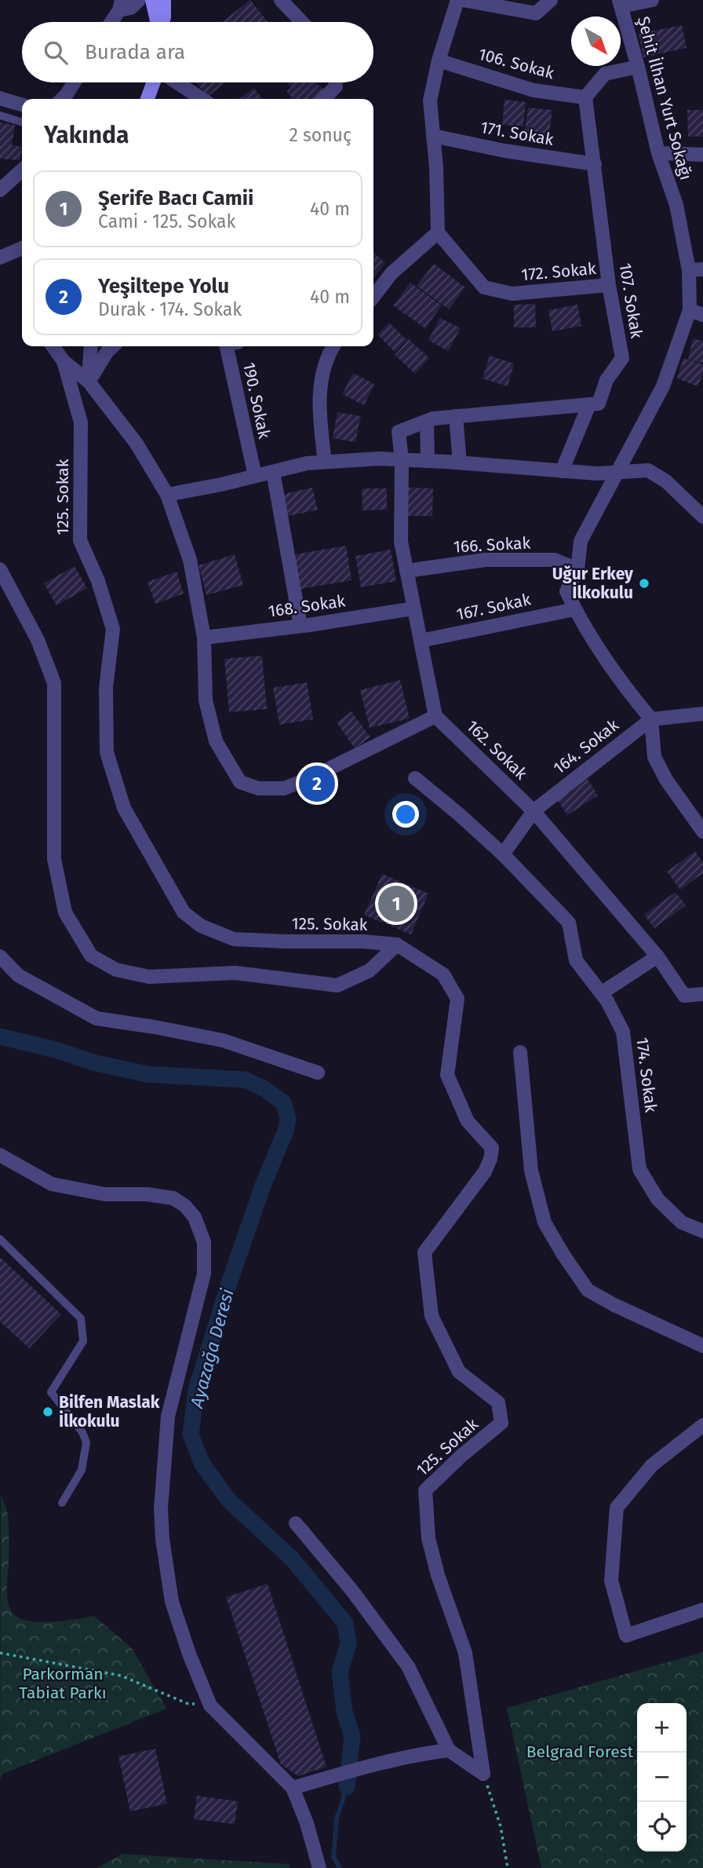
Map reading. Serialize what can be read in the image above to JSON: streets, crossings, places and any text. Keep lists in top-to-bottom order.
{
  "streets": {
    "street": [
      "106. Sokak",
      "Şehit İlhan Yurt Sokağı",
      "171. Sokak",
      "172. Sokak",
      "107. Sokak",
      "190. Sokak",
      "125. Sokak",
      "166. Sokak",
      "168. Sokak",
      "167. Sokak",
      "164. Sokak",
      "162. Sokak",
      "174. Sokak"
    ]
  },
  "crossings": [
    ["106. Sokak", "107. Sokak"],
    ["171. Sokak", "107. Sokak"],
    ["172. Sokak", "107. Sokak"],
    ["164. Sokak", "162. Sokak"],
    ["164. Sokak", "174. Sokak"]
  ],
  "water": ["Ayazağa Deresi"],
  "parks": ["Parkorman Tabiat Parkı", "Belgrad Forest"],
  "places": ["Uğur Erkey İlkokulu", "Bilfen Maslak İlkokulu"],
  "north": "bottom right",
  "page": {
    "search": "Burada ara",
    "heading": ["Yakında", "2 sonuç"],
    "list": [
      {
        "mark": "1",
        "name": "Şerife Bacı Camii",
        "note": "Cami · 125. Sokak",
        "value": "40 m"
      },
      {
        "mark": "2",
        "name": "Yeşiltepe Yolu",
        "note": "Durak · 174. Sokak",
        "value": "40 m"
      }
    ],
    "pins": ["2", "1"],
    "map_buttons": ["+", "−"]
  }
}
